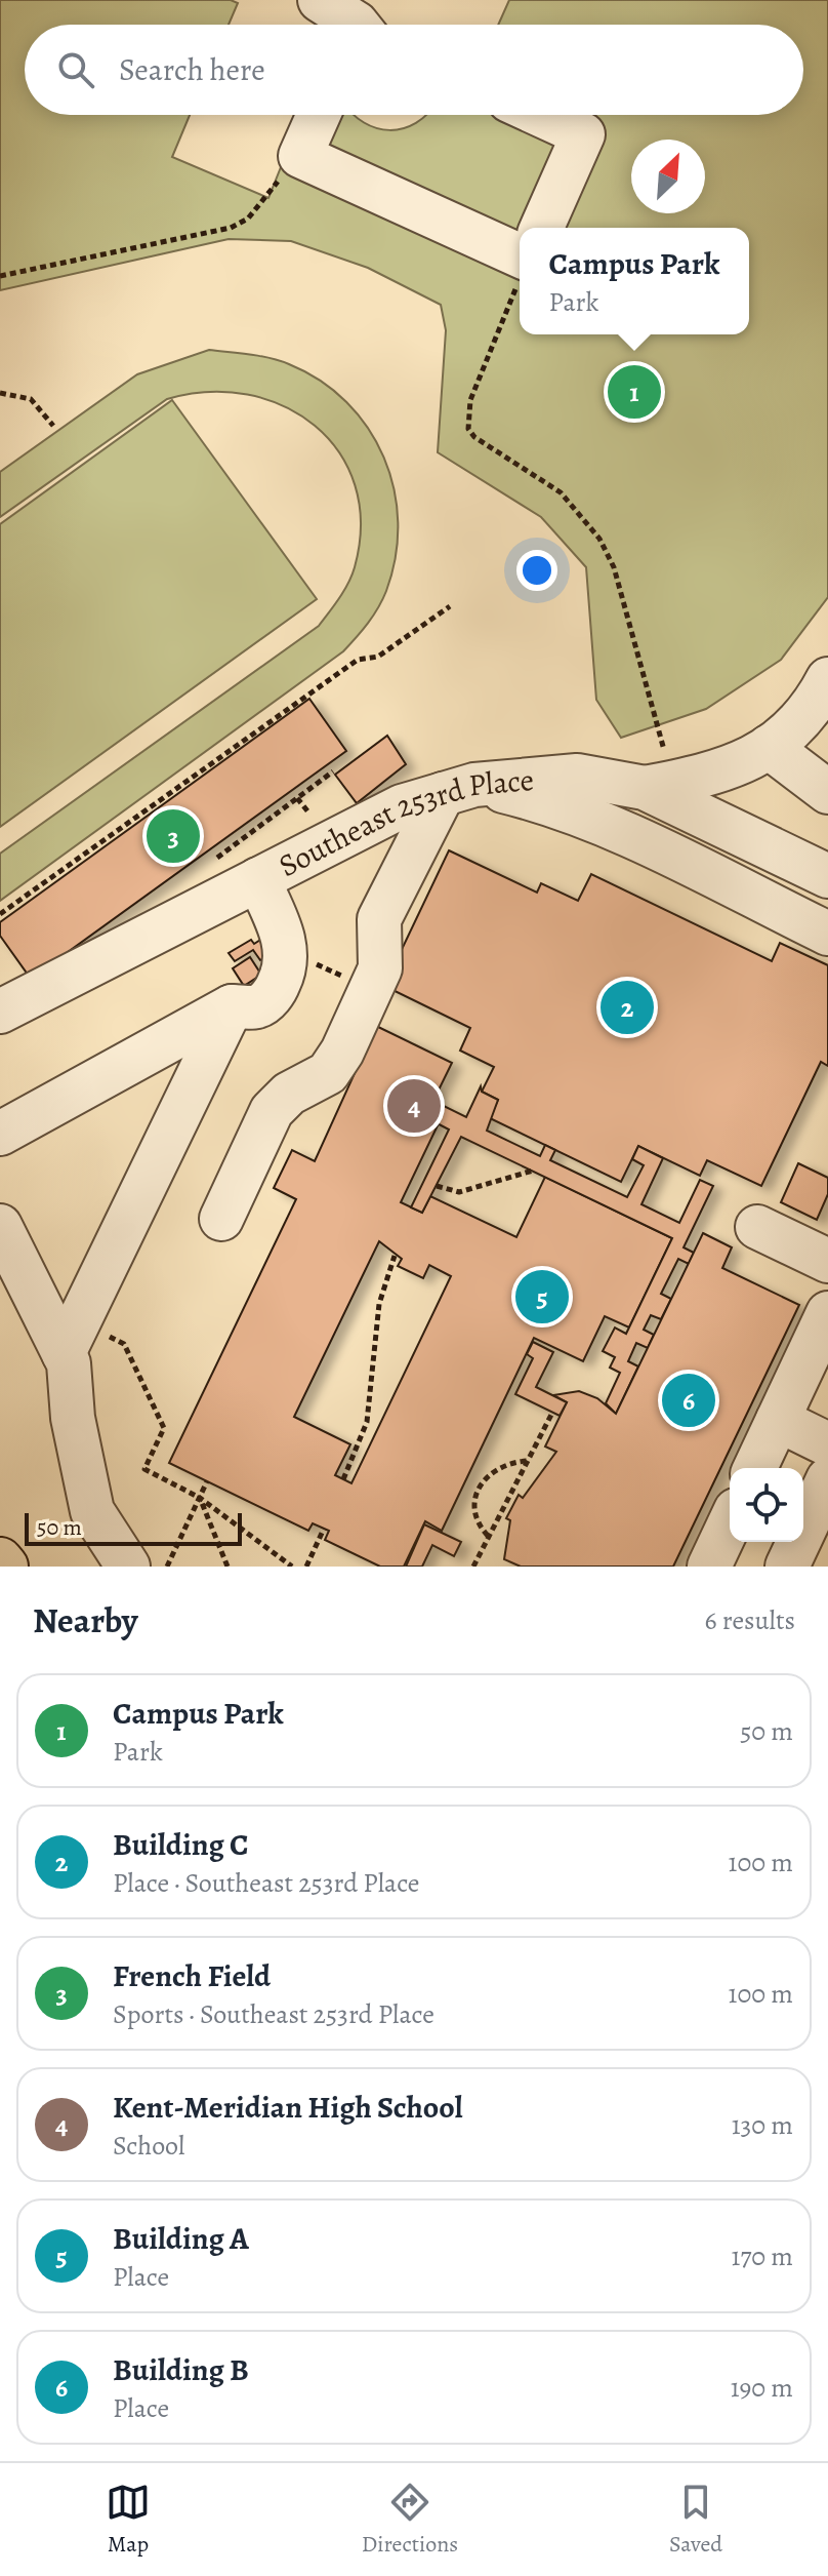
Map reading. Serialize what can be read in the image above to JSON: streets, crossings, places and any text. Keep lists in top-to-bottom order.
{
  "streets": {
    "street": ["Southeast 253rd Place"]
  },
  "scale_bar": "50 m",
  "north": "top right",
  "page": {
    "search": "Search here",
    "popup": ["Campus Park", "Park"],
    "pins": [
      "1",
      "3",
      "2",
      "4",
      "5",
      "6"
    ],
    "scale": "50 m",
    "heading": ["Nearby", "6 results"],
    "list": [
      {
        "mark": "1",
        "name": "Campus Park",
        "note": "Park",
        "value": "50 m"
      },
      {
        "mark": "2",
        "name": "Building C",
        "note": "Place · Southeast 253rd Place",
        "value": "100 m"
      },
      {
        "mark": "3",
        "name": "French Field",
        "note": "Sports · Southeast 253rd Place",
        "value": "100 m"
      },
      {
        "mark": "4",
        "name": "Kent-Meridian High School",
        "note": "School",
        "value": "130 m"
      },
      {
        "mark": "5",
        "name": "Building A",
        "note": "Place",
        "value": "170 m"
      },
      {
        "mark": "6",
        "name": "Building B",
        "note": "Place",
        "value": "190 m"
      }
    ],
    "nav": ["Map", "Directions", "Saved"]
  }
}
